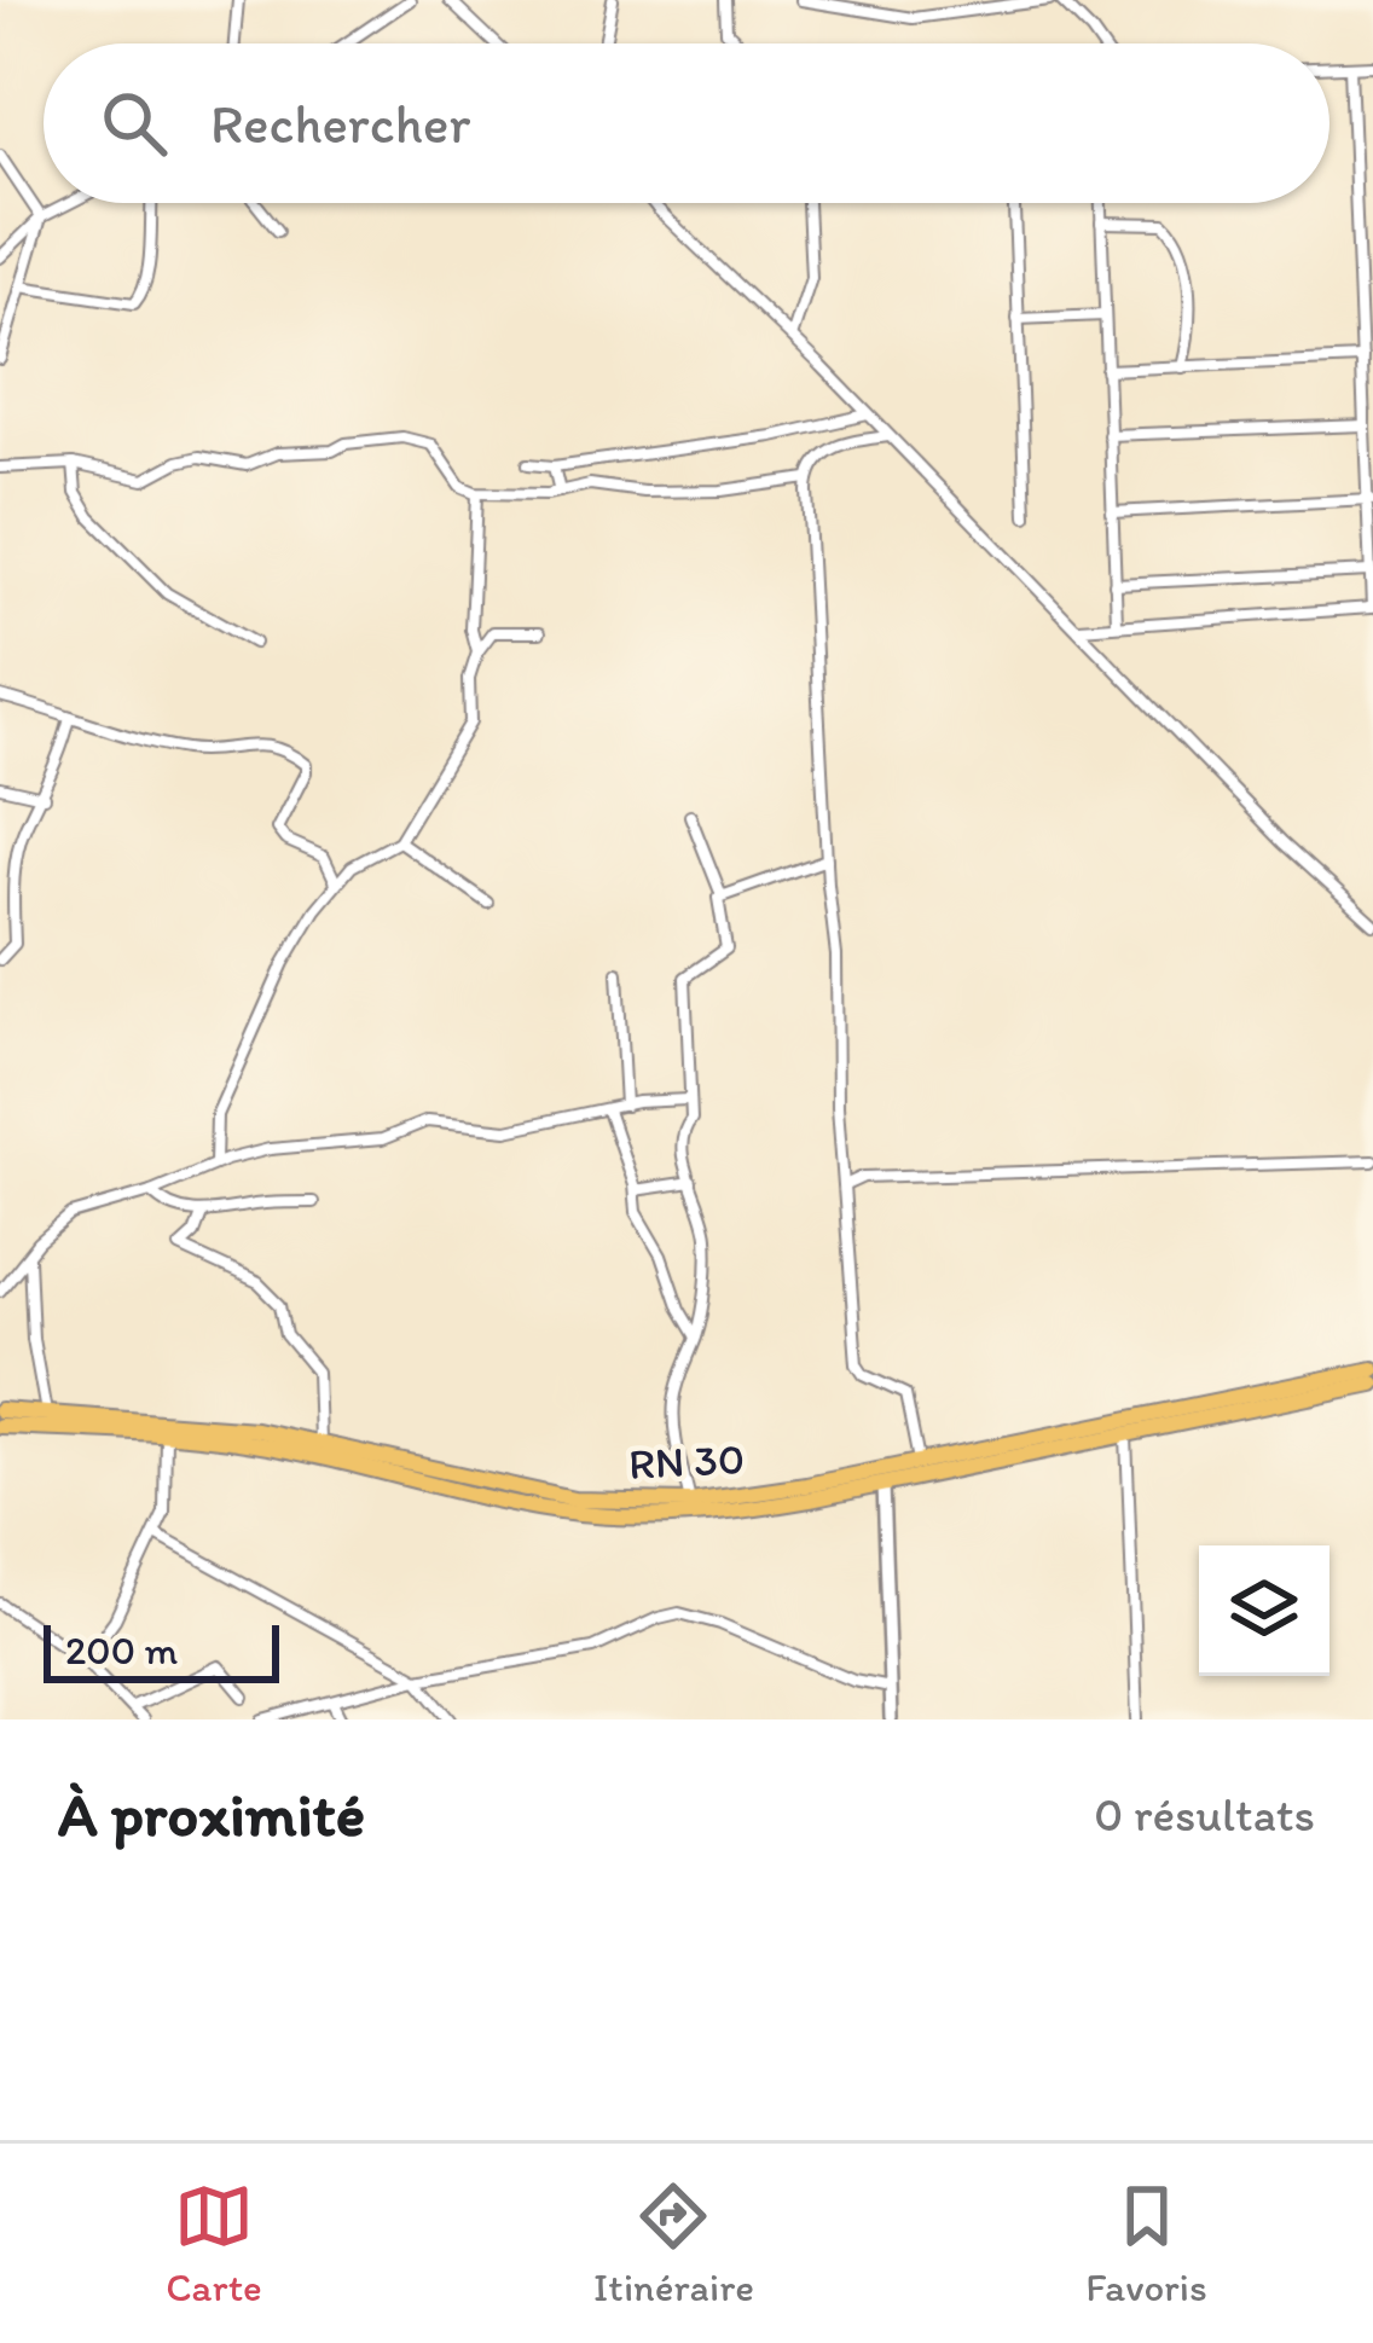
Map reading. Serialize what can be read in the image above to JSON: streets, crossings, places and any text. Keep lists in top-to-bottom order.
{
  "streets": {
    "main road": ["RN 30"]
  },
  "scale_bar": "200 m",
  "page": {
    "search": "Rechercher",
    "scale": "200 m",
    "heading": ["À proximité", "0 résultats"],
    "nav": ["Carte", "Itinéraire", "Favoris"]
  }
}
